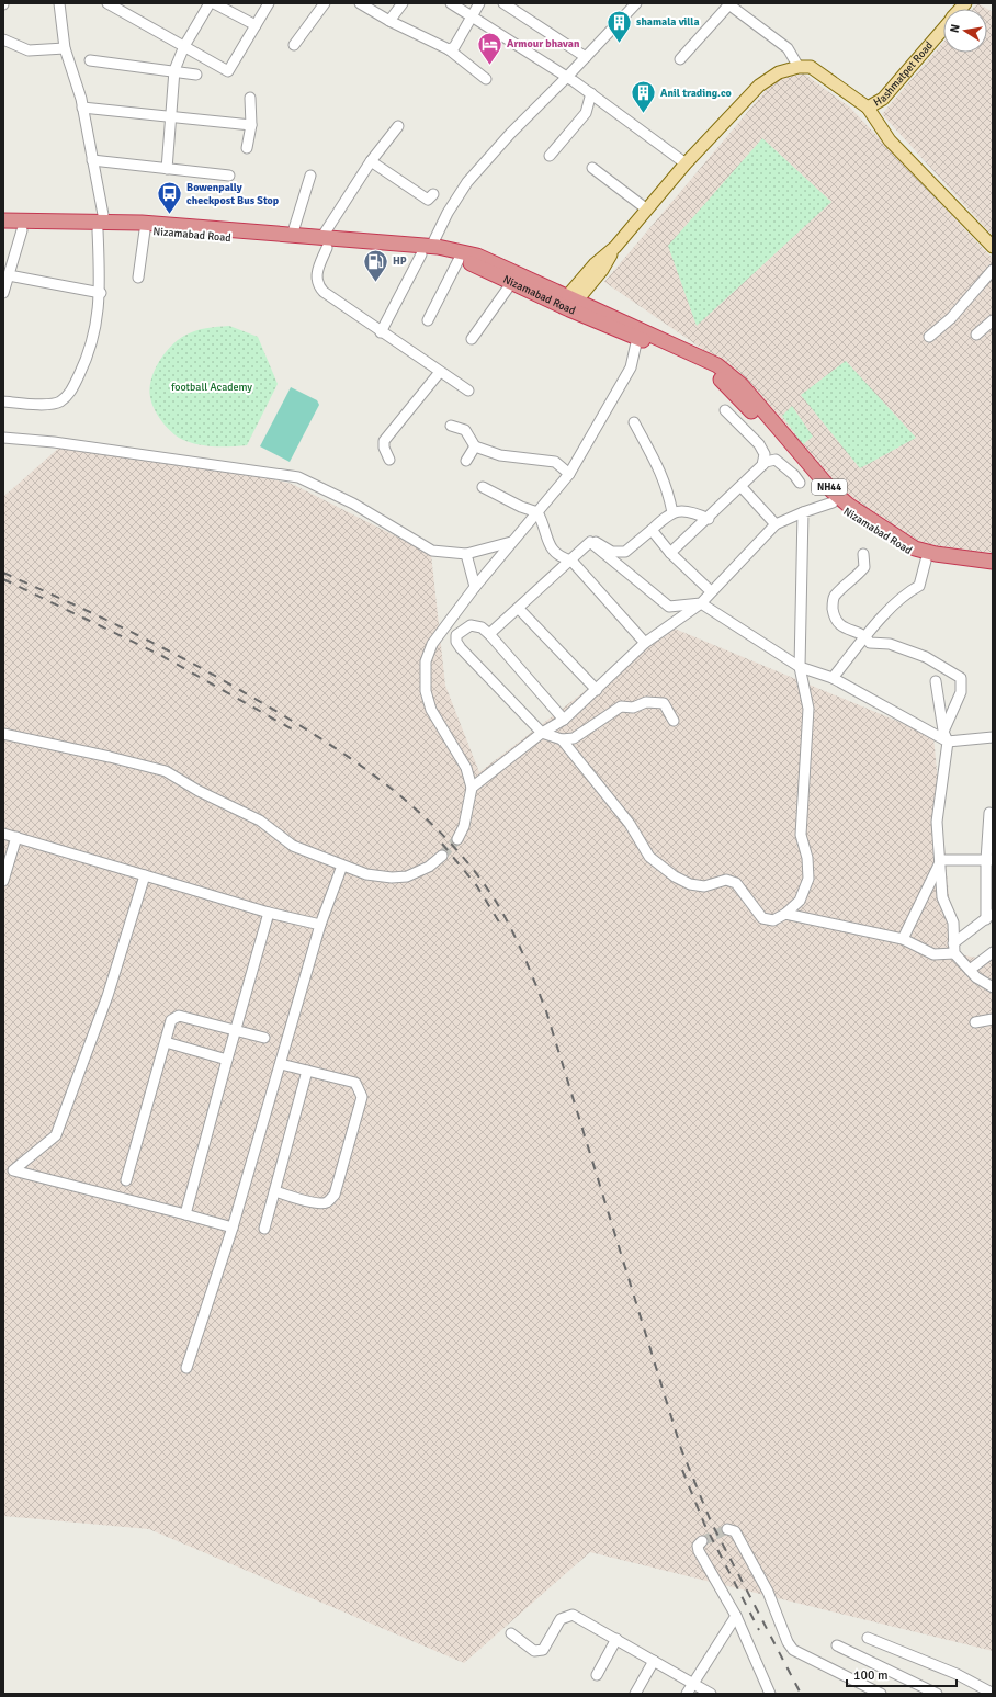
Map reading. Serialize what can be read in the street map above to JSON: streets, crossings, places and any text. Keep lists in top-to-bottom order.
{
  "streets": {
    "highway": ["Nizamabad Road", "NH44"],
    "main road": ["Hashmatpet Road"]
  },
  "parks": ["football Academy"],
  "places": {
    "building": ["shamala villa", "Anil trading.co"],
    "hotel": ["Armour bhavan"],
    "bus stop": ["Bowenpally checkpost Bus Stop"],
    "fuel station": ["HP"]
  },
  "scale_bar": "100 m",
  "north": "left"
}
